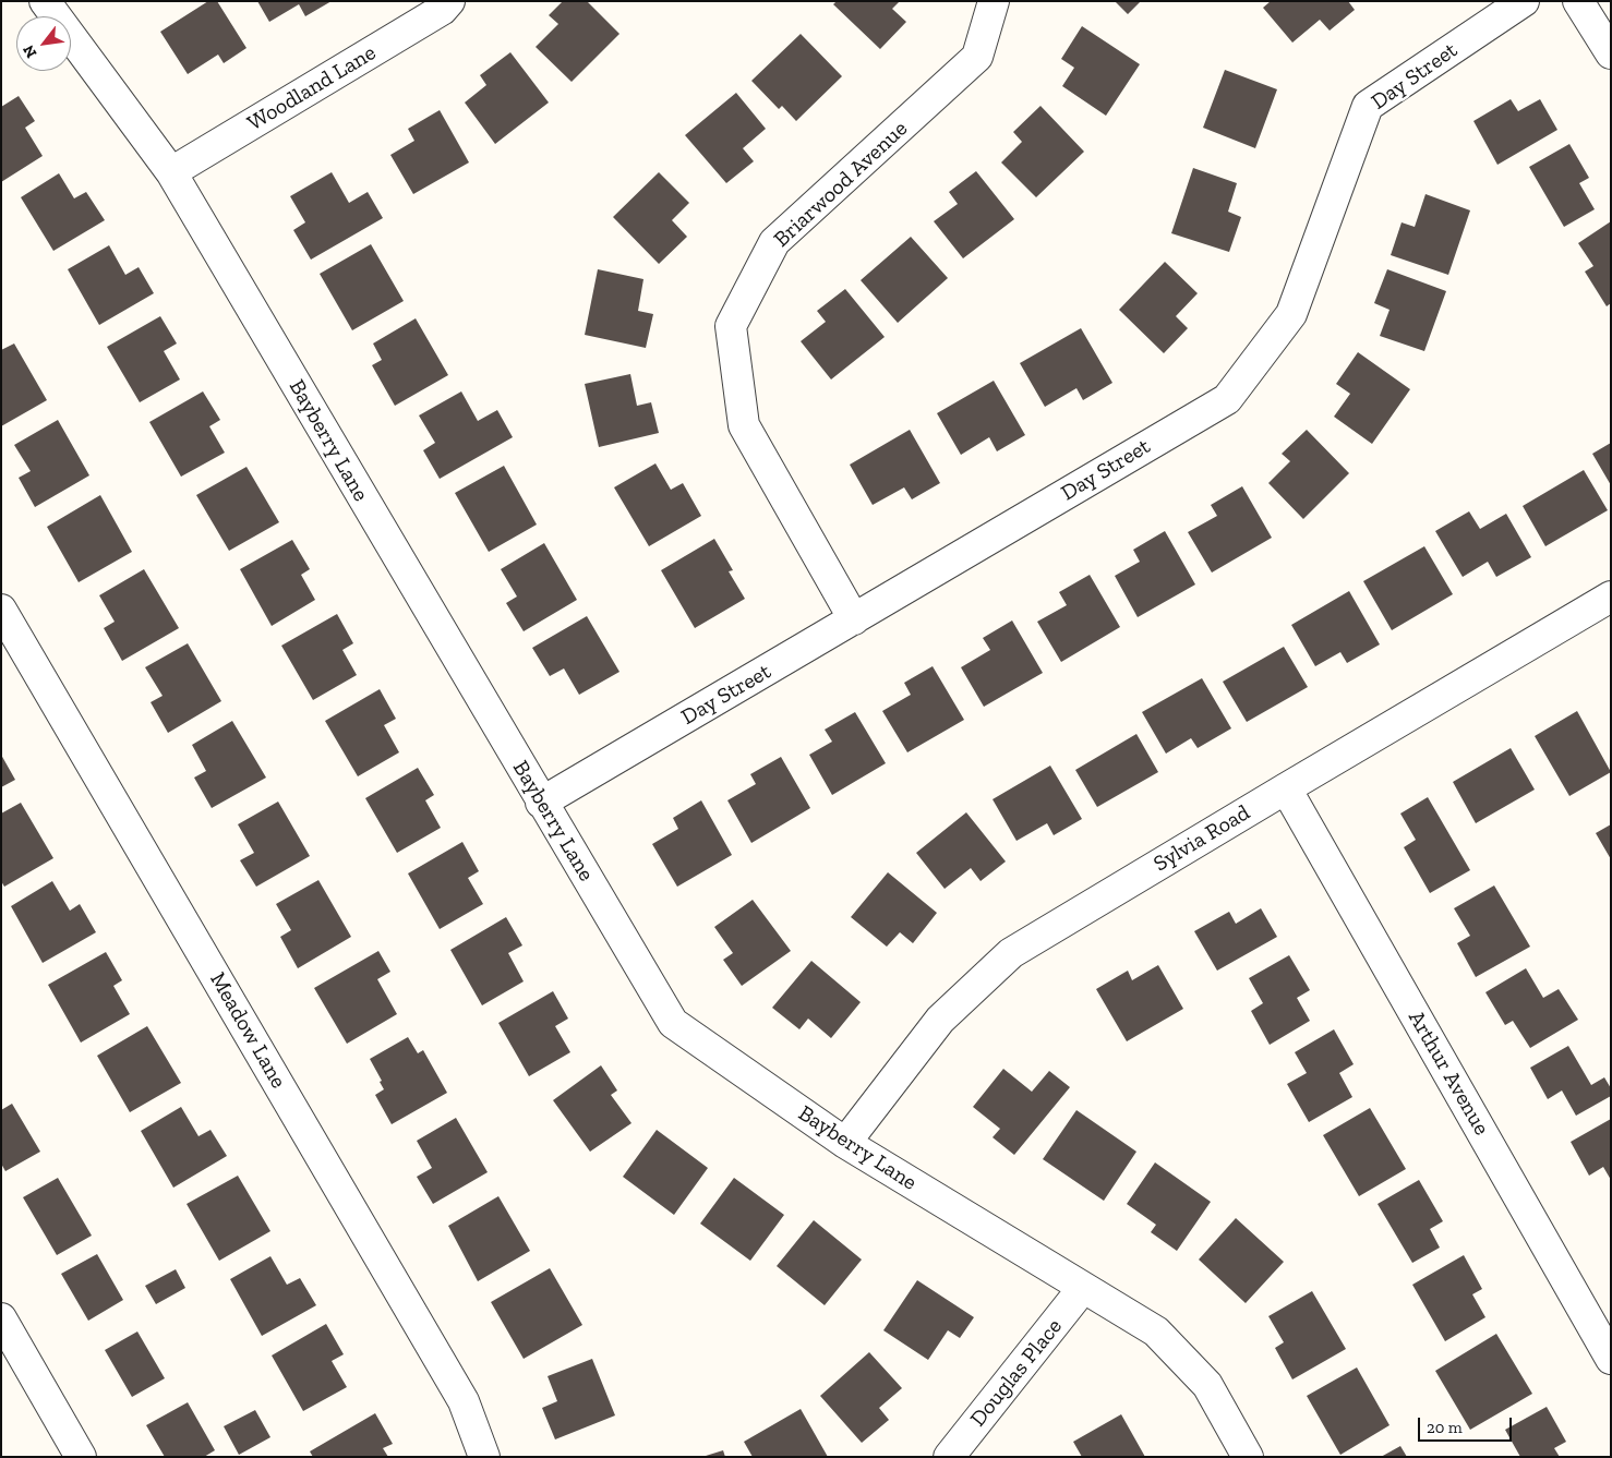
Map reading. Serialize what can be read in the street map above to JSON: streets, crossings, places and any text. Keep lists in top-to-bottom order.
{
  "streets": {
    "street": [
      "Day Street",
      "Woodland Lane",
      "Briarwood Avenue",
      "Bayberry Lane",
      "Sylvia Road",
      "Meadow Lane",
      "Arthur Avenue",
      "Douglas Place"
    ]
  },
  "crossings": [
    ["Day Street", "Briarwood Avenue"],
    ["Day Street", "Bayberry Lane"],
    ["Woodland Lane", "Bayberry Lane"],
    ["Bayberry Lane", "Sylvia Road"],
    ["Bayberry Lane", "Douglas Place"],
    ["Sylvia Road", "Arthur Avenue"]
  ],
  "scale_bar": "20 m",
  "north": "bottom left"
}
